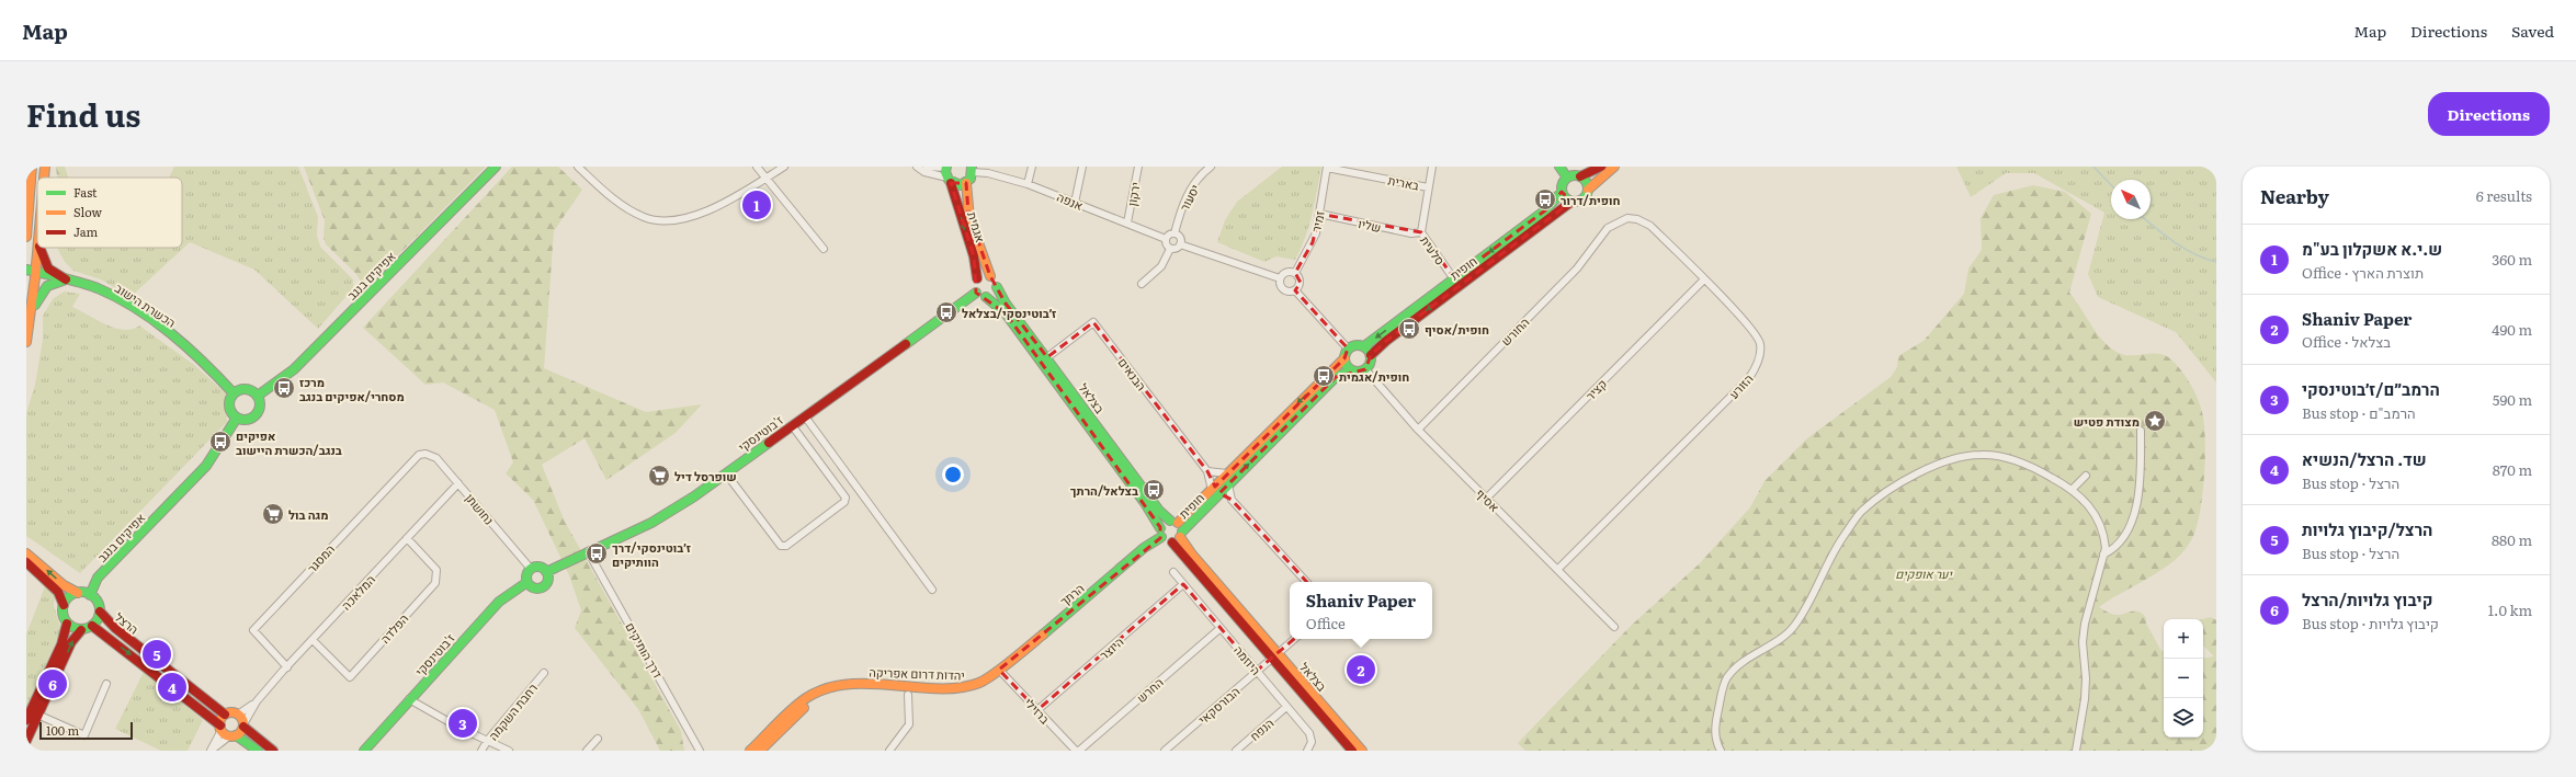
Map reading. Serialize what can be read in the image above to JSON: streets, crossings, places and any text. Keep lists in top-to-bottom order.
{
  "streets": {
    "street": [
      "בארית",
      "ירקון",
      "יסעור",
      "אנפה",
      "זמיר",
      "שליו",
      "אגמית",
      "סלעית",
      "חופית",
      "אפיקים בנגב",
      "הכשרת הישוב",
      "החורש",
      "הבנאים",
      "הזורע",
      "קציר",
      "בצלאל",
      "ז'בוטינסקי",
      "אסיף",
      "נחושתן",
      "המסגר",
      "המלאכה",
      "הרתך",
      "הרצל",
      "הפלדה",
      "היוצר",
      "דרך הותיקים",
      "היוזמה",
      "יהדות דרום אפריקה",
      "החרש",
      "הבורסקאי",
      "ברזילי",
      "רחבת השקמה",
      "הנפח"
    ]
  },
  "crossings": [
    ["בארית", "זמיר"],
    ["בארית", "סלעית"],
    ["ירקון", "אנפה"],
    ["יסעור", "אנפה"],
    ["זמיר", "שליו"],
    ["שליו", "סלעית"],
    ["אגמית", "בצלאל"],
    ["אגמית", "ז'בוטינסקי"],
    ["סלעית", "חופית"],
    ["חופית", "הבנאים"],
    ["חופית", "בצלאל"],
    ["חופית", "אסיף"],
    ["חופית", "הרתך"],
    ["אפיקים בנגב", "הכשרת הישוב"],
    ["אפיקים בנגב", "הרצל"],
    ["החורש", "הזורע"],
    ["החורש", "אסיף"],
    ["הבנאים", "בצלאל"],
    ["הזורע", "קציר"],
    ["הזורע", "אסיף"],
    ["קציר", "אסיף"],
    ["בצלאל", "ז'בוטינסקי"],
    ["בצלאל", "הרתך"],
    ["בצלאל", "הבורסקאי"],
    ["ז'בוטינסקי", "נחושתן"],
    ["ז'בוטינסקי", "דרך הותיקים"],
    ["נחושתן", "המסגר"],
    ["נחושתן", "המלאכה"],
    ["המסגר", "המלאכה"],
    ["המלאכה", "הרצל"],
    ["המלאכה", "הפלדה"],
    ["הרתך", "יהדות דרום אפריקה"],
    ["הרתך", "ברזילי"],
    ["היוצר", "היוזמה"],
    ["היוצר", "ברזילי"],
    ["היוזמה", "החרש"],
    ["היוזמה", "הבורסקאי"],
    ["היוזמה", "הנפח"],
    ["יהדות דרום אפריקה", "ברזילי"]
  ],
  "parks": ["יער אופקים"],
  "places": {
    "bus stop": [
      "חופית/דרור",
      "ז׳בוטינסקי/בצלאל",
      "חופית/אסיף",
      "חופית/אגמית",
      "מרכז מסחרי/אפיקים בנגב",
      "אפיקים בנגב/הכשרת היישוב",
      "בצלאל/הרתך",
      "ז׳בוטינסקי/דרך הוותיקים"
    ],
    "place": ["מצודת פטיש"],
    "supermarket": ["שופרסל דיל", "מגה בול"]
  },
  "legend": ["Fast", "Slow", "Jam"],
  "scale_bar": "100 m",
  "north": "top left",
  "page": {
    "header": "Map",
    "nav": ["Map", "Directions", "Saved"],
    "title": "Find us",
    "buttons": "Directions",
    "heading": ["Nearby", "6 results"],
    "pins": [
      "1",
      "5",
      "2",
      "6",
      "4",
      "3"
    ],
    "list": [
      {
        "mark": "1",
        "name": "ש.י.א אשקלון בע\"מ",
        "note": "Office · תוצרת הארץ",
        "value": "360 m"
      },
      {
        "mark": "2",
        "name": "Shaniv Paper",
        "note": "Office · בצלאל",
        "value": "490 m"
      },
      {
        "mark": "3",
        "name": "הרמב״ם/ז׳בוטינסקי",
        "note": "Bus stop · הרמב\"ם",
        "value": "590 m"
      },
      {
        "mark": "4",
        "name": "שד. הרצל/הנשיא",
        "note": "Bus stop · הרצל",
        "value": "870 m"
      },
      {
        "mark": "5",
        "name": "הרצל/קיבוץ גלויות",
        "note": "Bus stop · הרצל",
        "value": "880 m"
      },
      {
        "mark": "6",
        "name": "קיבוץ גלויות/הרצל",
        "note": "Bus stop · קיבוץ גלויות",
        "value": "1.0 km"
      }
    ],
    "popup": ["Shaniv Paper", "Office"],
    "map_buttons": ["+", "−"],
    "scale": "100 m"
  }
}
